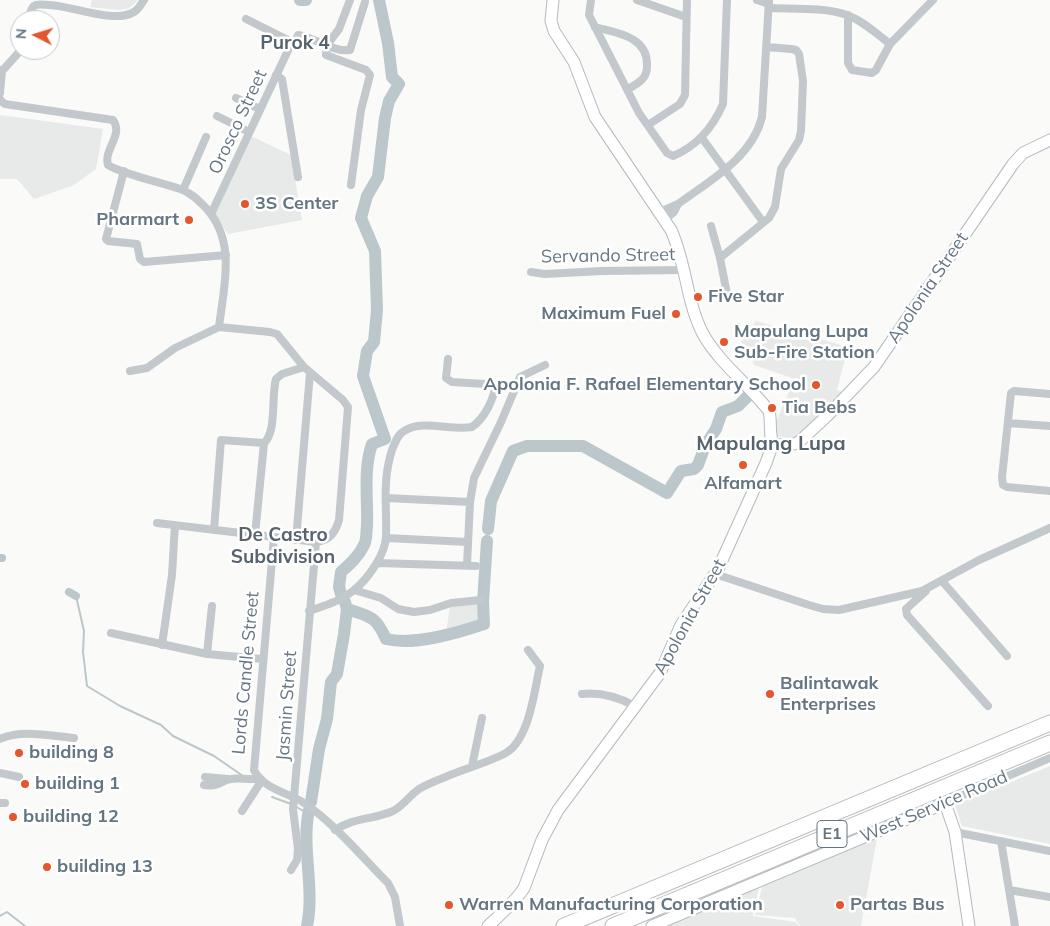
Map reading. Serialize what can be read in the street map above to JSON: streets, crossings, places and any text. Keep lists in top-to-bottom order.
{
  "streets": {
    "highway": ["E1"],
    "main road": ["Apolonia Street", "West Service Road"],
    "street": [
      "Orosco Street",
      "Servando Street",
      "Lords Candle Street",
      "Jasmin Street"
    ]
  },
  "districts": ["Purok 4", "Mapulang Lupa", "De Castro Subdivision"],
  "places": [
    "3S Center",
    "Pharmart",
    "Five Star",
    "Maximum Fuel",
    "Mapulang Lupa Sub-Fire Station",
    "Apolonia F. Rafael Elementary School",
    "Tia Bebs",
    "Alfamart",
    "Balintawak Enterprises",
    "building 8",
    "building 1",
    "building 12",
    "building 13",
    "Warren Manufacturing Corporation",
    "Partas Bus"
  ],
  "north": "left"
}
